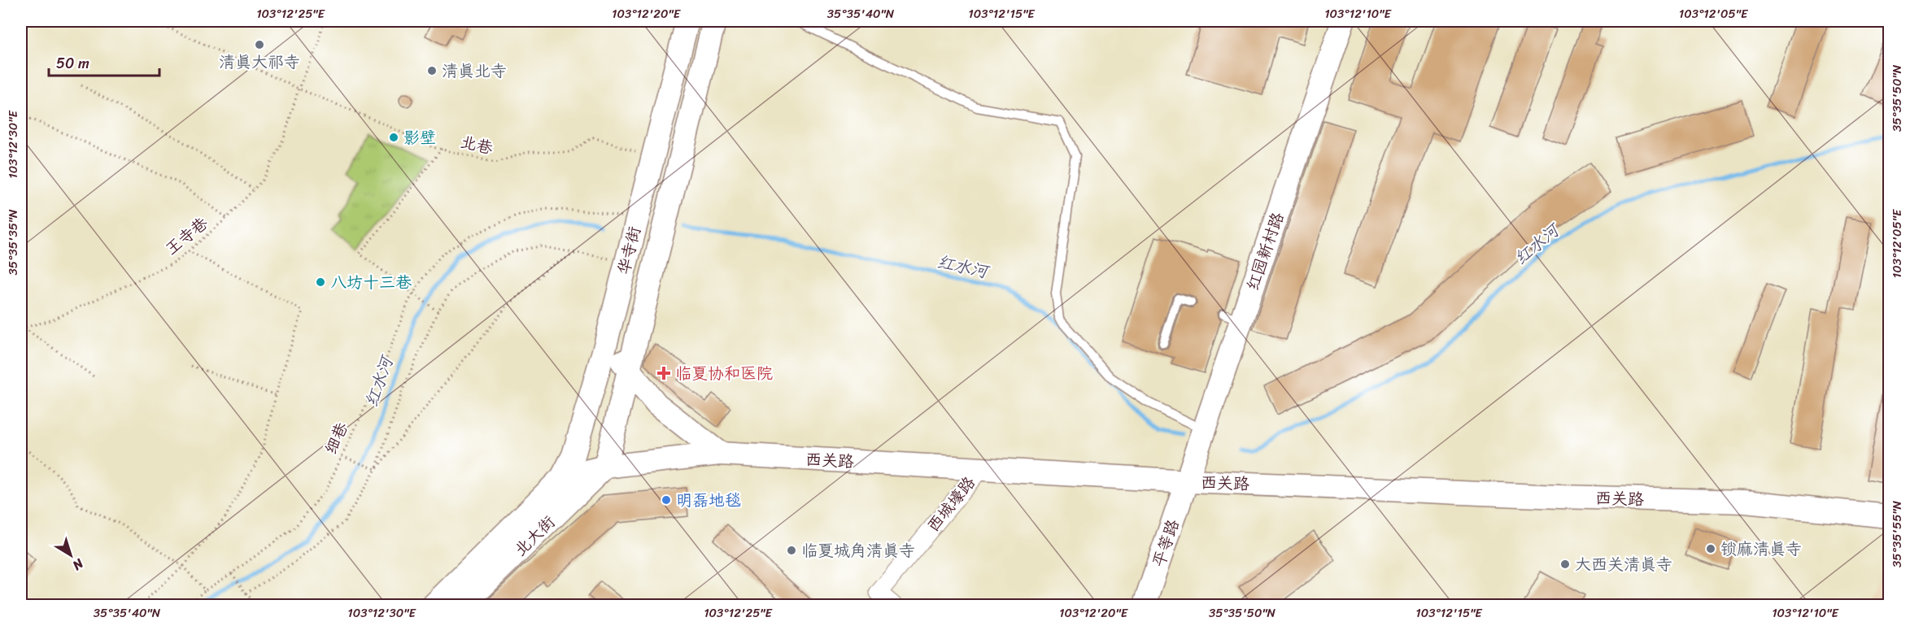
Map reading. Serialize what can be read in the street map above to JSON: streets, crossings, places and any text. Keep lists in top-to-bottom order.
{
  "streets": {
    "main road": [
      "华寺街",
      "红园新村路",
      "西关路",
      "北大街",
      "平等路"
    ],
    "street": ["西城壕路"],
    "path": ["北巷", "王寺巷", "细巷"]
  },
  "crossings": [
    ["北巷", "王寺巷"],
    ["北巷", "华寺街"],
    ["华寺街", "细巷"],
    ["华寺街", "西关路"],
    ["华寺街", "北大街"],
    ["红园新村路", "西关路"],
    ["红园新村路", "平等路"],
    ["西关路", "西城壕路"],
    ["西关路", "北大街"],
    ["西关路", "平等路"]
  ],
  "water": ["红水河"],
  "places": {
    "other": [
      "清真大祁寺",
      "清真北寺",
      "影壁",
      "八坊十三巷",
      "明磊地毯",
      "锁麻清真寺",
      "临夏城角清真寺",
      "大西关清真寺"
    ],
    "health": ["临夏协和医院"]
  },
  "scale_bar": "50 m",
  "north": "bottom right",
  "coordinates": [
    "103°12'25\"E",
    "103°12'20\"E",
    "35°35'40\"N",
    "103°12'15\"E",
    "103°12'10\"E",
    "103°12'05\"E",
    "35°35'50\"N",
    "103°12'30\"E",
    "35°35'35\"N",
    "35°35'55\"N"
  ]
}
